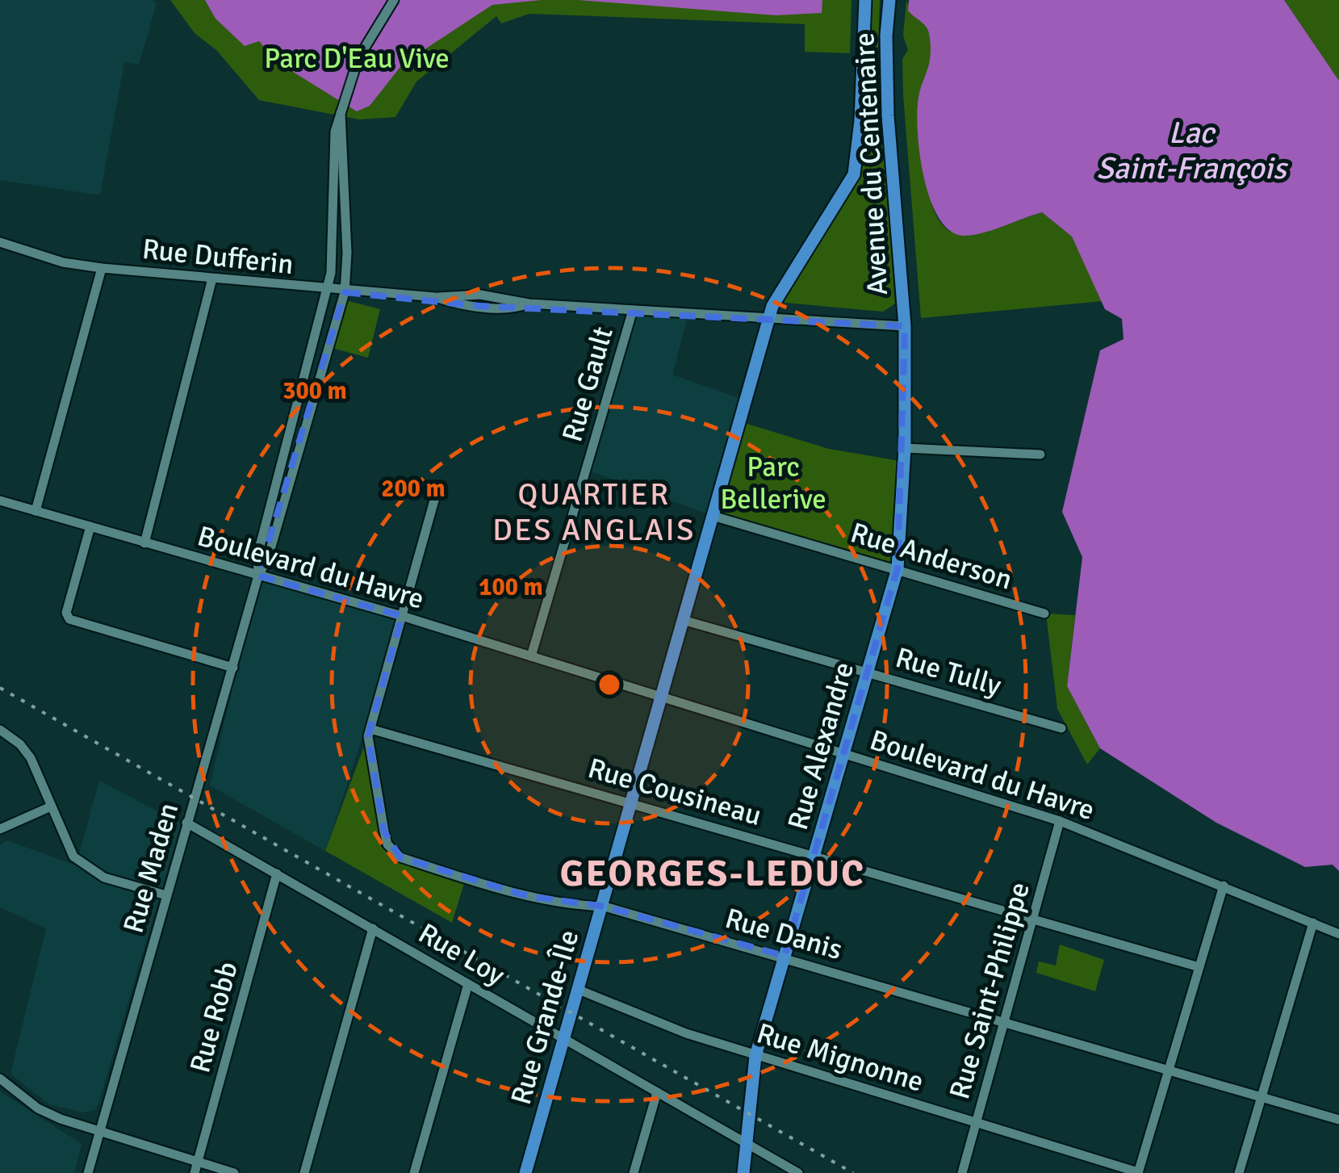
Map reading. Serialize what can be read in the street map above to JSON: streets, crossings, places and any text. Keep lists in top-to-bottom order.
{
  "streets": {
    "main road": ["Avenue du Centenaire", "Rue Alexandre", "Rue Grande-Île"],
    "street": [
      "Rue Dufferin",
      "Rue Gault",
      "Rue Anderson",
      "Boulevard du Havre",
      "Rue Tully",
      "Rue Cousineau",
      "Rue Maden",
      "Rue Danis",
      "Rue Loy",
      "Rue Saint-Philippe",
      "Rue Robb",
      "Rue Mignonne"
    ]
  },
  "crossings": [
    ["Avenue du Centenaire", "Rue Dufferin"],
    ["Avenue du Centenaire", "Rue Alexandre"],
    ["Avenue du Centenaire", "Rue Grande-Île"],
    ["Rue Dufferin", "Rue Gault"],
    ["Rue Dufferin", "Rue Alexandre"],
    ["Rue Dufferin", "Rue Maden"],
    ["Rue Dufferin", "Rue Grande-Île"],
    ["Rue Gault", "Boulevard du Havre"],
    ["Rue Anderson", "Rue Alexandre"],
    ["Rue Anderson", "Rue Grande-Île"],
    ["Boulevard du Havre", "Rue Alexandre"],
    ["Boulevard du Havre", "Rue Maden"],
    ["Boulevard du Havre", "Rue Danis"],
    ["Boulevard du Havre", "Rue Saint-Philippe"],
    ["Boulevard du Havre", "Rue Grande-Île"],
    ["Rue Tully", "Rue Alexandre"],
    ["Rue Tully", "Rue Grande-Île"],
    ["Rue Alexandre", "Rue Cousineau"],
    ["Rue Alexandre", "Rue Danis"],
    ["Rue Alexandre", "Rue Loy"],
    ["Rue Alexandre", "Rue Mignonne"],
    ["Rue Cousineau", "Rue Danis"],
    ["Rue Cousineau", "Rue Saint-Philippe"],
    ["Rue Cousineau", "Rue Grande-Île"],
    ["Rue Maden", "Rue Loy"],
    ["Rue Danis", "Rue Saint-Philippe"],
    ["Rue Danis", "Rue Grande-Île"],
    ["Rue Loy", "Rue Robb"],
    ["Rue Loy", "Rue Grande-Île"],
    ["Rue Saint-Philippe", "Rue Mignonne"],
    ["Rue Grande-Île", "Rue Mignonne"]
  ],
  "districts": ["QUARTIER DES ANGLAIS", "GEORGES-LEDUC"],
  "water": ["Lac Saint-François"],
  "parks": ["Parc D'Eau Vive", "Parc Bellerive"],
  "rings": ["300 m", "200 m", "100 m"]
}
